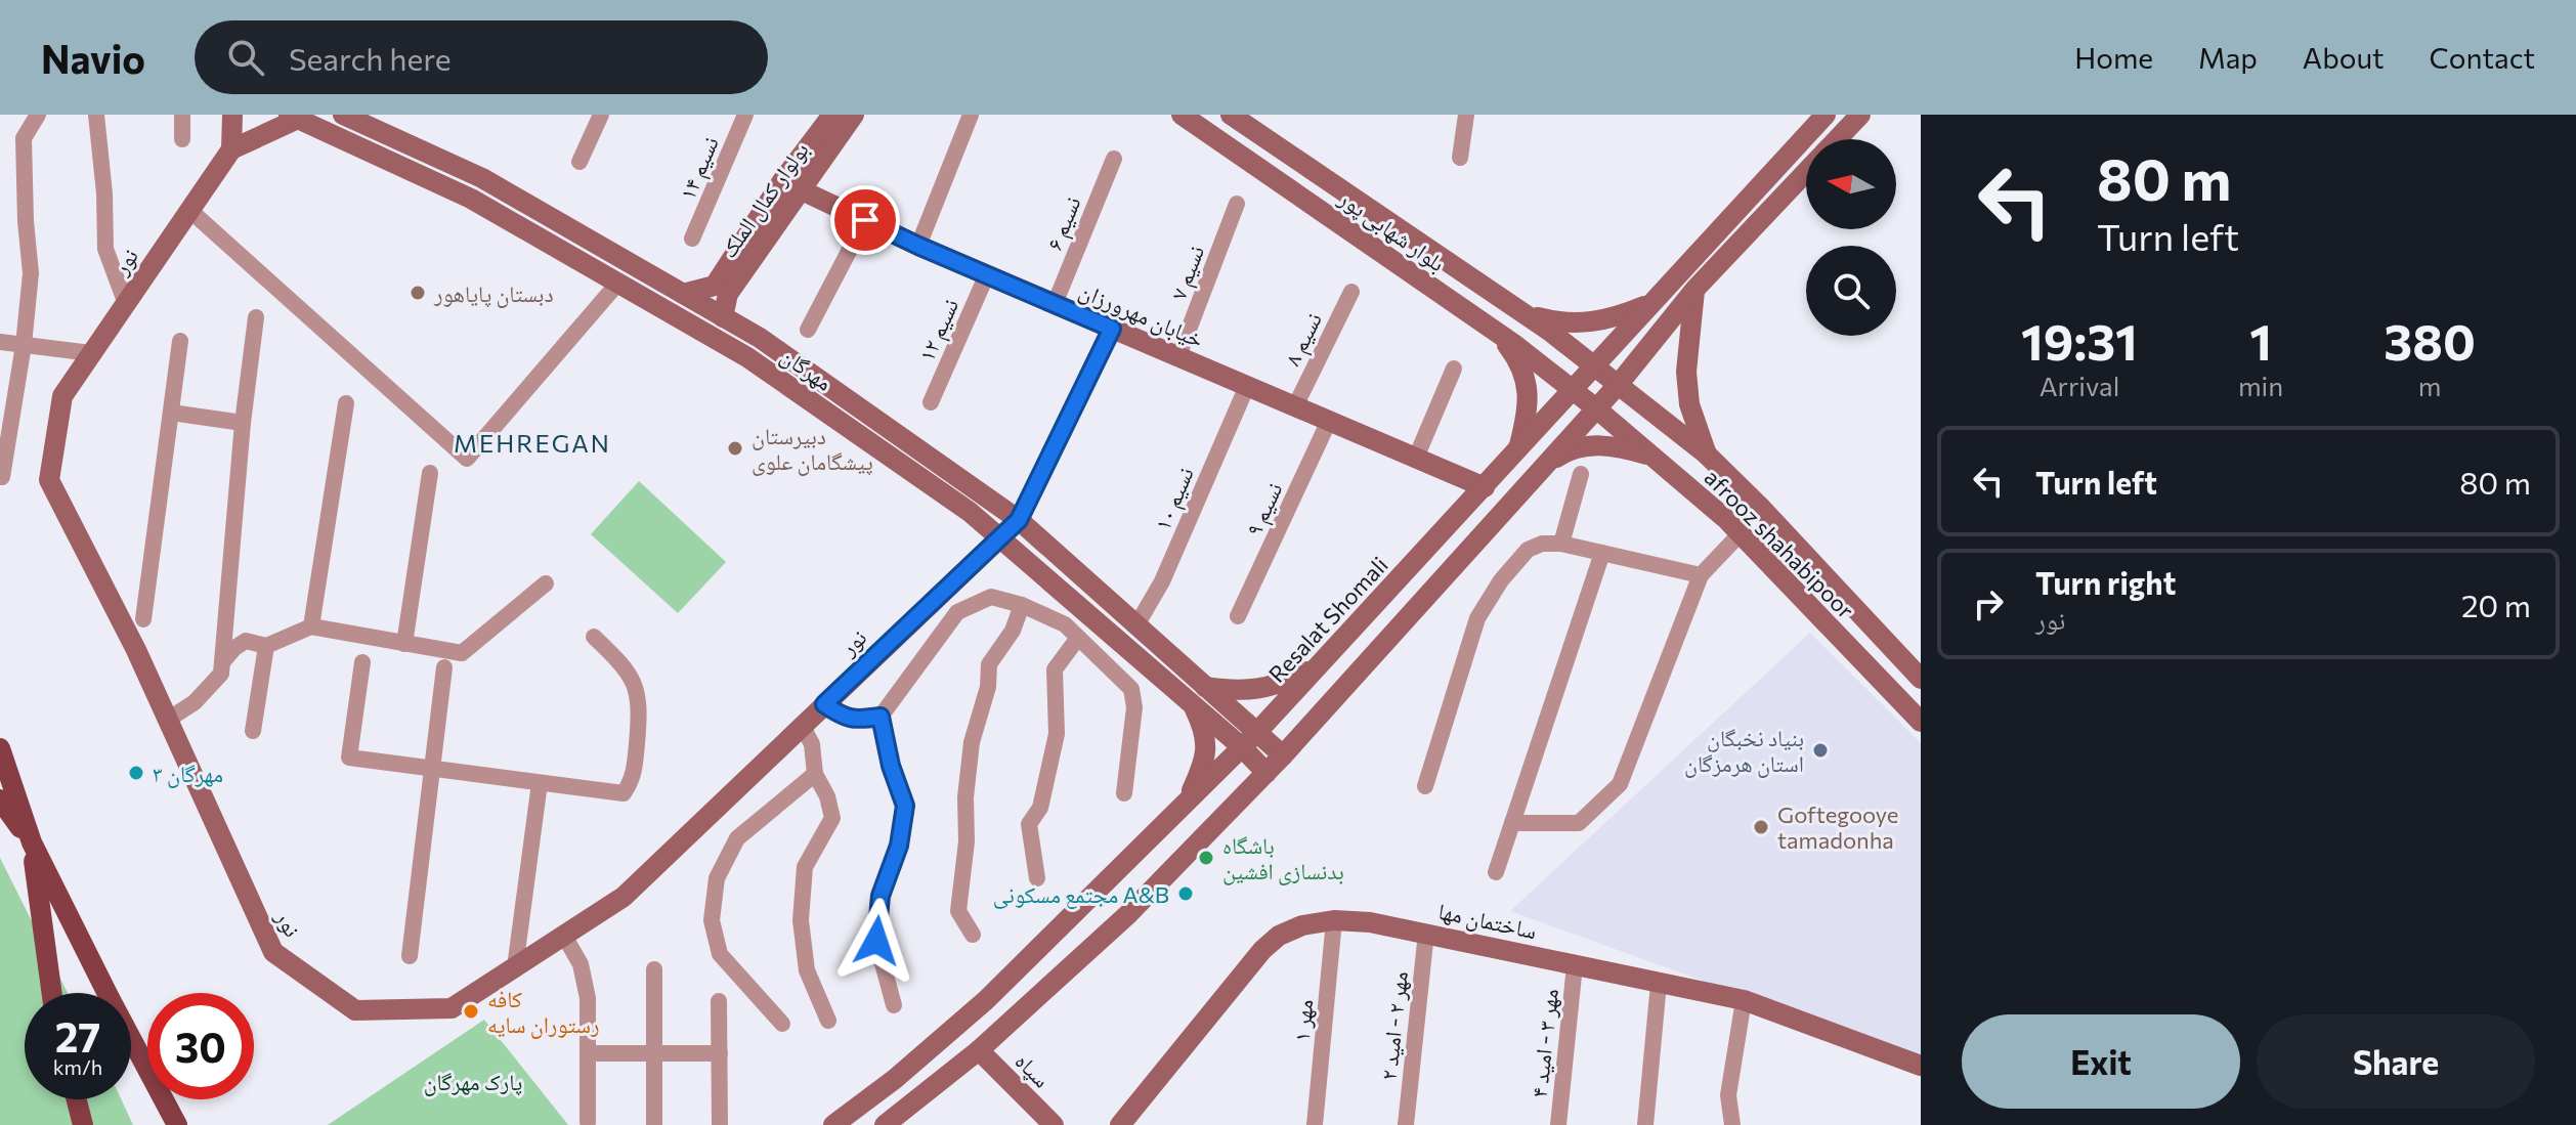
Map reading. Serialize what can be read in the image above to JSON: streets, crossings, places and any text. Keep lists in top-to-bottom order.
{
  "streets": {
    "street": [
      "نسیم ۱۴",
      "بولوار کمال الملک",
      "نسیم ۶",
      "بلوار شهابی پور",
      "نور",
      "نسیم ۷",
      "خیابان مهرورزان",
      "نسیم ۱۲",
      "نسیم ۸",
      "مهرگان",
      "نسیم ۱۰",
      "نسیم ۹",
      "afrooz shahabipoor",
      "Resalat Shomali",
      "ساختمان مها",
      "مهر ۱",
      "مهر ۲ - امید ۲",
      "مهر ۳ - امید ۴",
      "سپاه"
    ]
  },
  "crossings": [
    ["بولوار کمال الملک", "خیابان مهرورزان"],
    ["بولوار کمال الملک", "مهرگان"],
    ["نسیم ۶", "خیابان مهرورزان"],
    ["بلوار شهابی پور", "afrooz shahabipoor"],
    ["بلوار شهابی پور", "Resalat Shomali"],
    ["نور", "مهرگان"],
    ["نسیم ۷", "خیابان مهرورزان"],
    ["خیابان مهرورزان", "نسیم ۱۲"],
    ["خیابان مهرورزان", "نسیم ۸"],
    ["خیابان مهرورزان", "نسیم ۱۰"],
    ["خیابان مهرورزان", "نسیم ۹"],
    ["خیابان مهرورزان", "Resalat Shomali"],
    ["مهرگان", "نسیم ۱۰"],
    ["مهرگان", "Resalat Shomali"],
    ["afrooz shahabipoor", "Resalat Shomali"],
    ["ساختمان مها", "مهر ۱"],
    ["ساختمان مها", "مهر ۲ - امید ۲"],
    ["ساختمان مها", "مهر ۳ - امید ۴"]
  ],
  "districts": ["MEHREGAN"],
  "parks": ["پارک مهرگان"],
  "places": [
    "دبستان پایاهور",
    "دبیرستان پیشگامان علوی",
    "بنیاد نخبگان استان هرمزگان",
    "مهرگان ۳",
    "Goftegooye tamadonha",
    "باشگاه بدنسازی افشین",
    "مجتمع مسکونی A&B",
    "کافه رستوران سایه"
  ],
  "north": "left",
  "page": {
    "header": "Navio",
    "search": "Search here",
    "nav": [
      "Home",
      "Map",
      "About",
      "Contact"
    ],
    "turn": ["80 m", "Turn left"],
    "eta": [
      "19:31",
      "Arrival",
      "1",
      "min",
      "380",
      "m"
    ],
    "list": [
      {
        "name": "Turn left",
        "value": "80 m"
      },
      {
        "name": "Turn right",
        "note": "نور",
        "value": "20 m"
      }
    ],
    "speed": "27 km/h",
    "limit": "30",
    "buttons": ["Exit", "Share"]
  }
}
